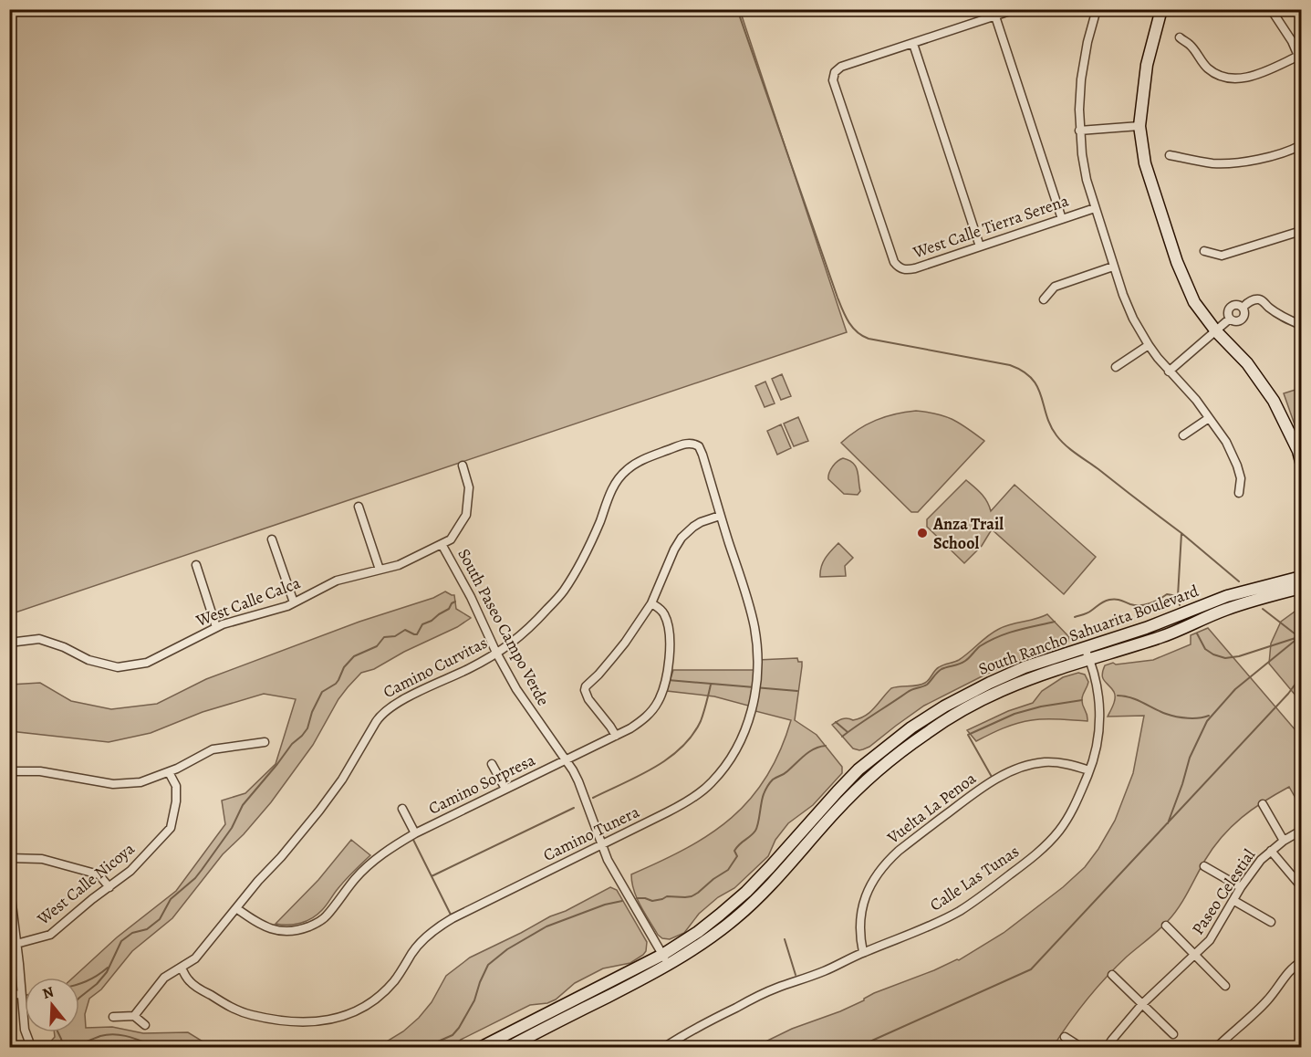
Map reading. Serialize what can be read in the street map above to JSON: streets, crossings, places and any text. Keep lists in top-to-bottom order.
{
  "streets": {
    "street": [
      "West Calle Tierra Serena",
      "West Calle Calca",
      "South Paseo Campo Verde",
      "South Rancho Sahuarita Boulevard",
      "Camino Curvitas",
      "Camino Sorpresa",
      "Vuelta La Penoa",
      "Camino Tunera",
      "Calle Las Tunas",
      "West Calle Nicoya",
      "Paseo Celestial"
    ]
  },
  "crossings": [
    ["West Calle Calca", "South Paseo Campo Verde"],
    ["South Paseo Campo Verde", "South Rancho Sahuarita Boulevard"],
    ["South Paseo Campo Verde", "Camino Curvitas"],
    ["South Paseo Campo Verde", "Camino Sorpresa"],
    ["South Paseo Campo Verde", "Camino Tunera"],
    ["South Rancho Sahuarita Boulevard", "Calle Las Tunas"],
    ["Camino Curvitas", "Camino Sorpresa"],
    ["Camino Curvitas", "Camino Tunera"],
    ["Vuelta La Penoa", "Calle Las Tunas"]
  ],
  "places": ["Anza Trail School"],
  "north": "top"
}
